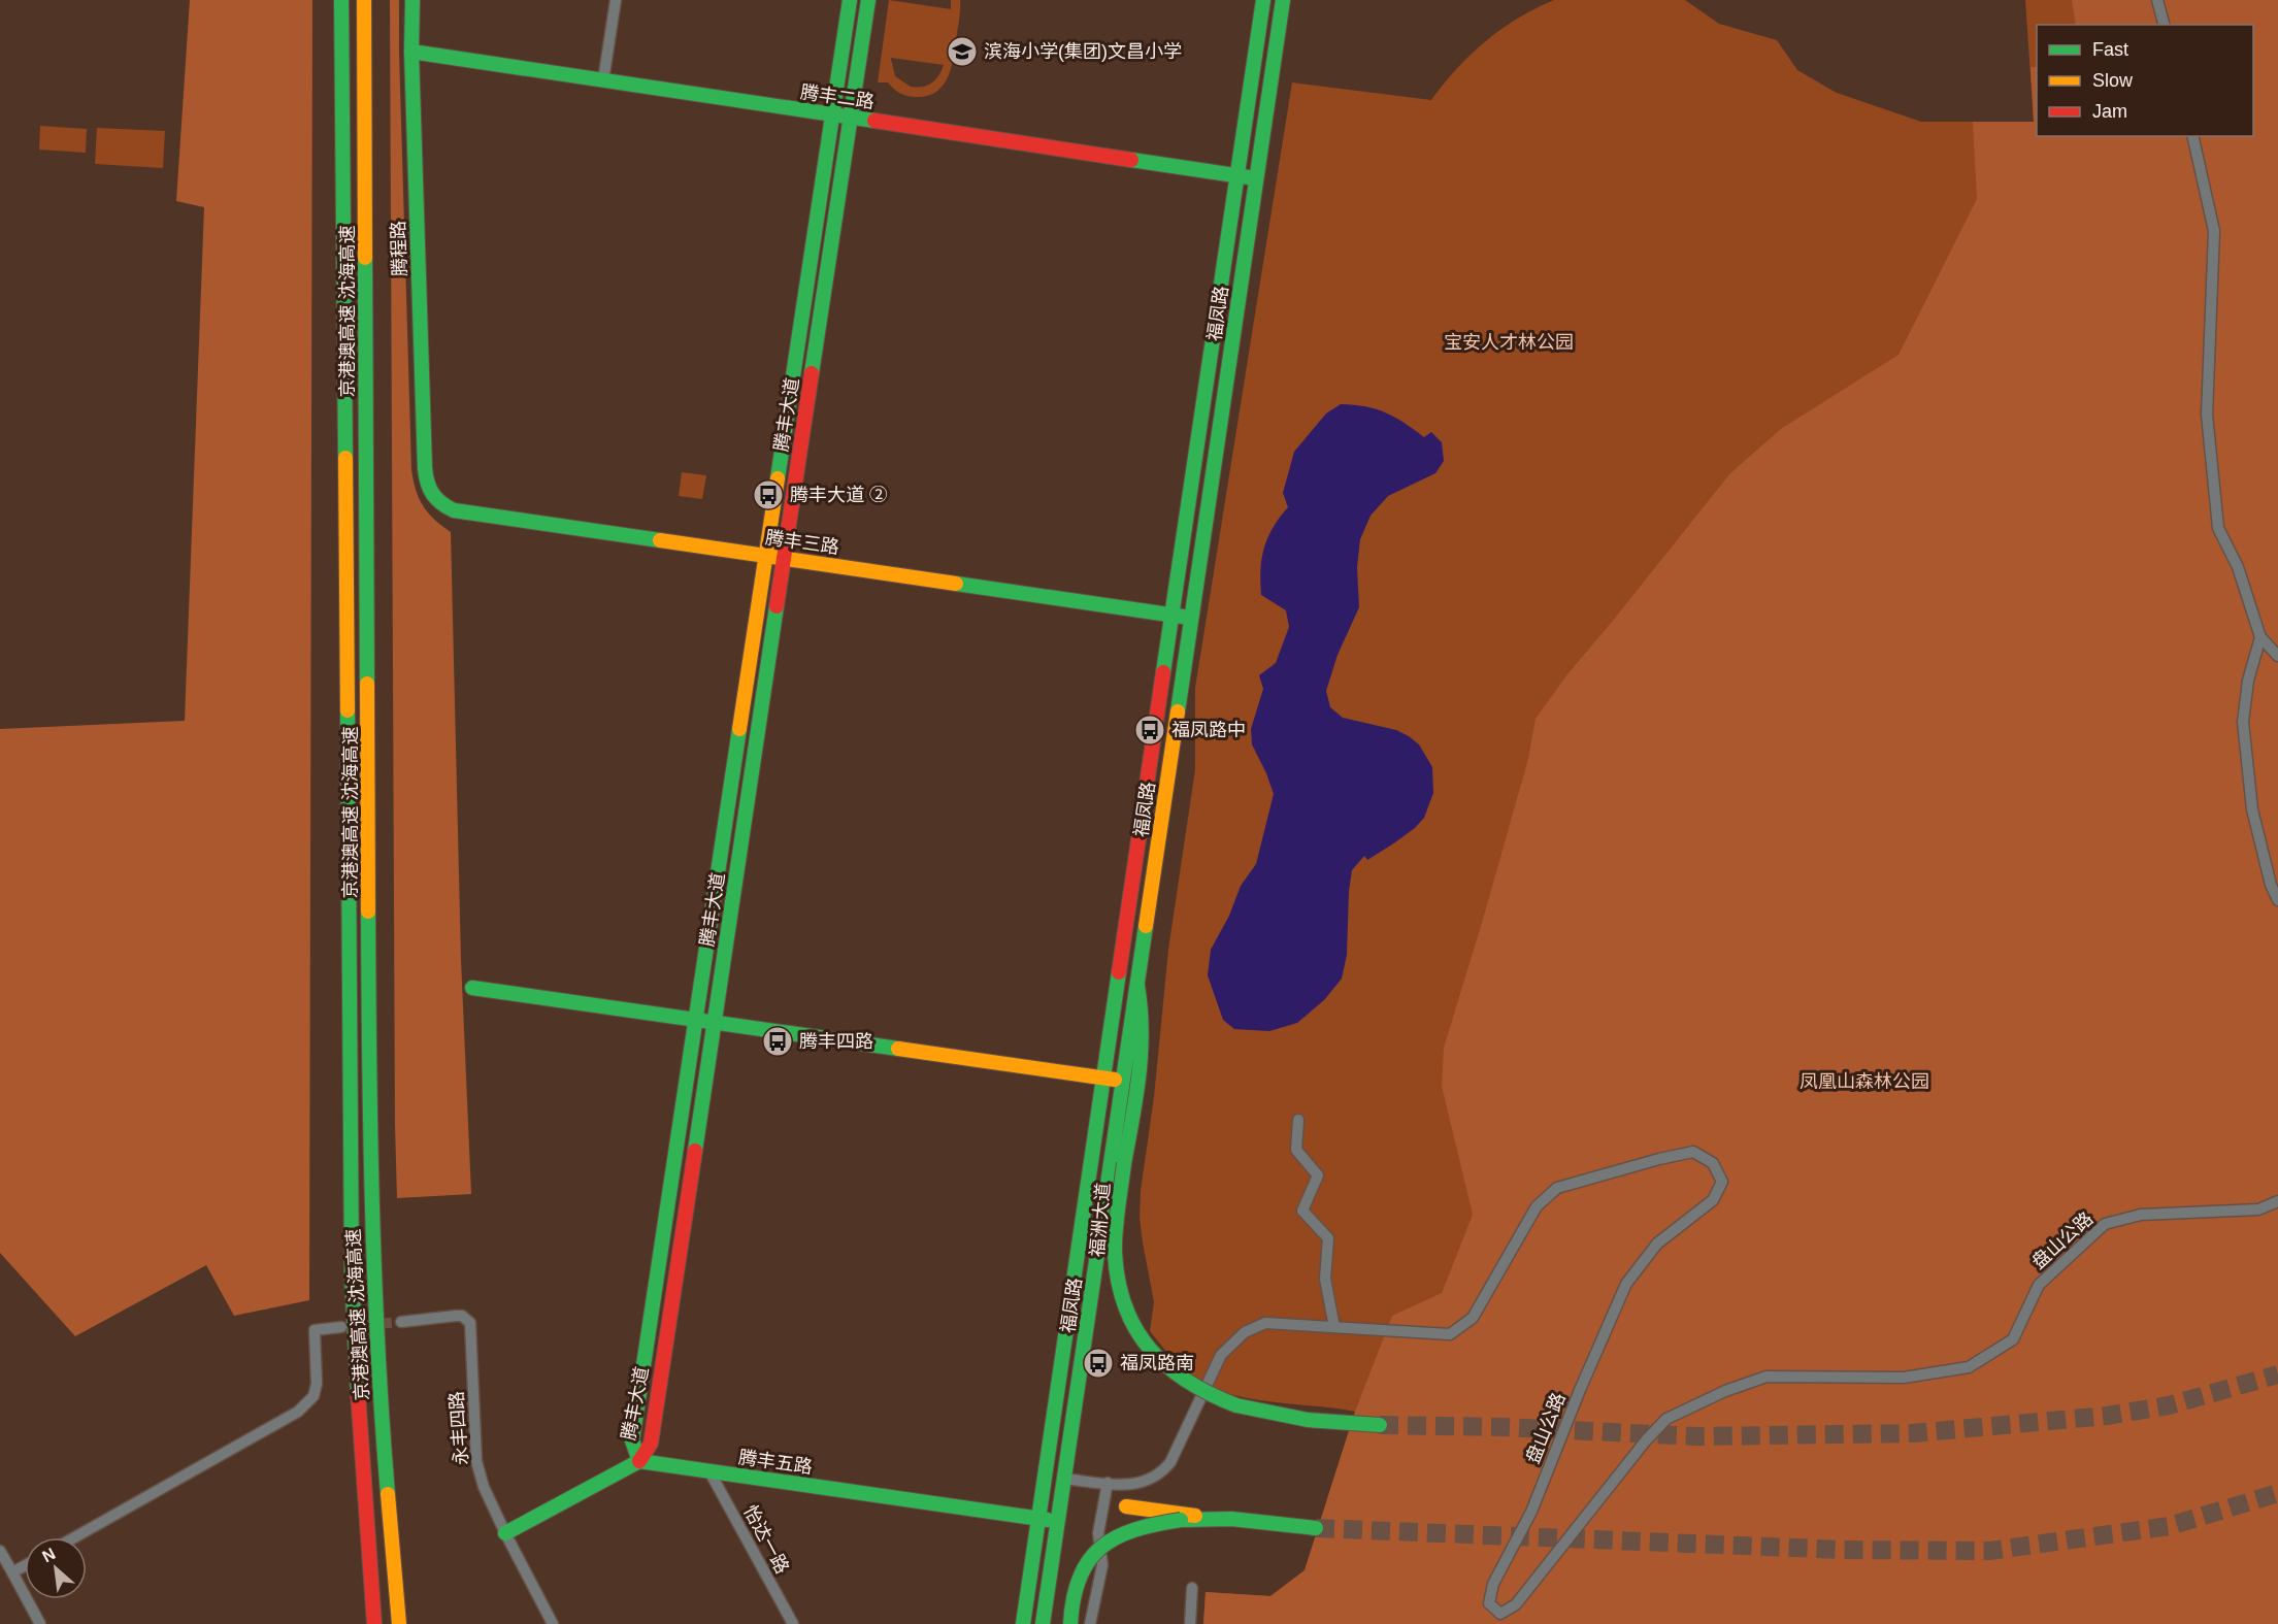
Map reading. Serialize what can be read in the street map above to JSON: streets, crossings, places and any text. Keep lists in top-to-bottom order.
{
  "streets": {
    "main road": [
      "腾丰二路",
      "腾程路",
      "京港澳高速 沈海高速",
      "福凤路",
      "腾丰大道",
      "腾丰三路",
      "福洲大道",
      "腾丰五路"
    ],
    "street": ["盘山公路", "永丰四路", "怡达一路"]
  },
  "crossings": [
    ["腾丰二路", "腾程路"],
    ["腾丰二路", "福凤路"],
    ["腾丰二路", "腾丰大道"],
    ["腾程路", "腾丰三路"],
    ["福凤路", "腾丰三路"],
    ["福凤路", "福洲大道"],
    ["福凤路", "盘山公路"],
    ["福凤路", "腾丰五路"],
    ["腾丰大道", "腾丰三路"],
    ["腾丰大道", "腾丰五路"],
    ["腾丰五路", "怡达一路"]
  ],
  "parks": ["宝安人才林公园", "凤凰山森林公园"],
  "places": {
    "school or university": ["滨海小学(集团)文昌小学"],
    "bus stop": [
      "腾丰大道 ②",
      "福凤路中",
      "腾丰四路",
      "福凤路南"
    ]
  },
  "legend": ["Fast", "Slow", "Jam"],
  "north": "top left"
}
